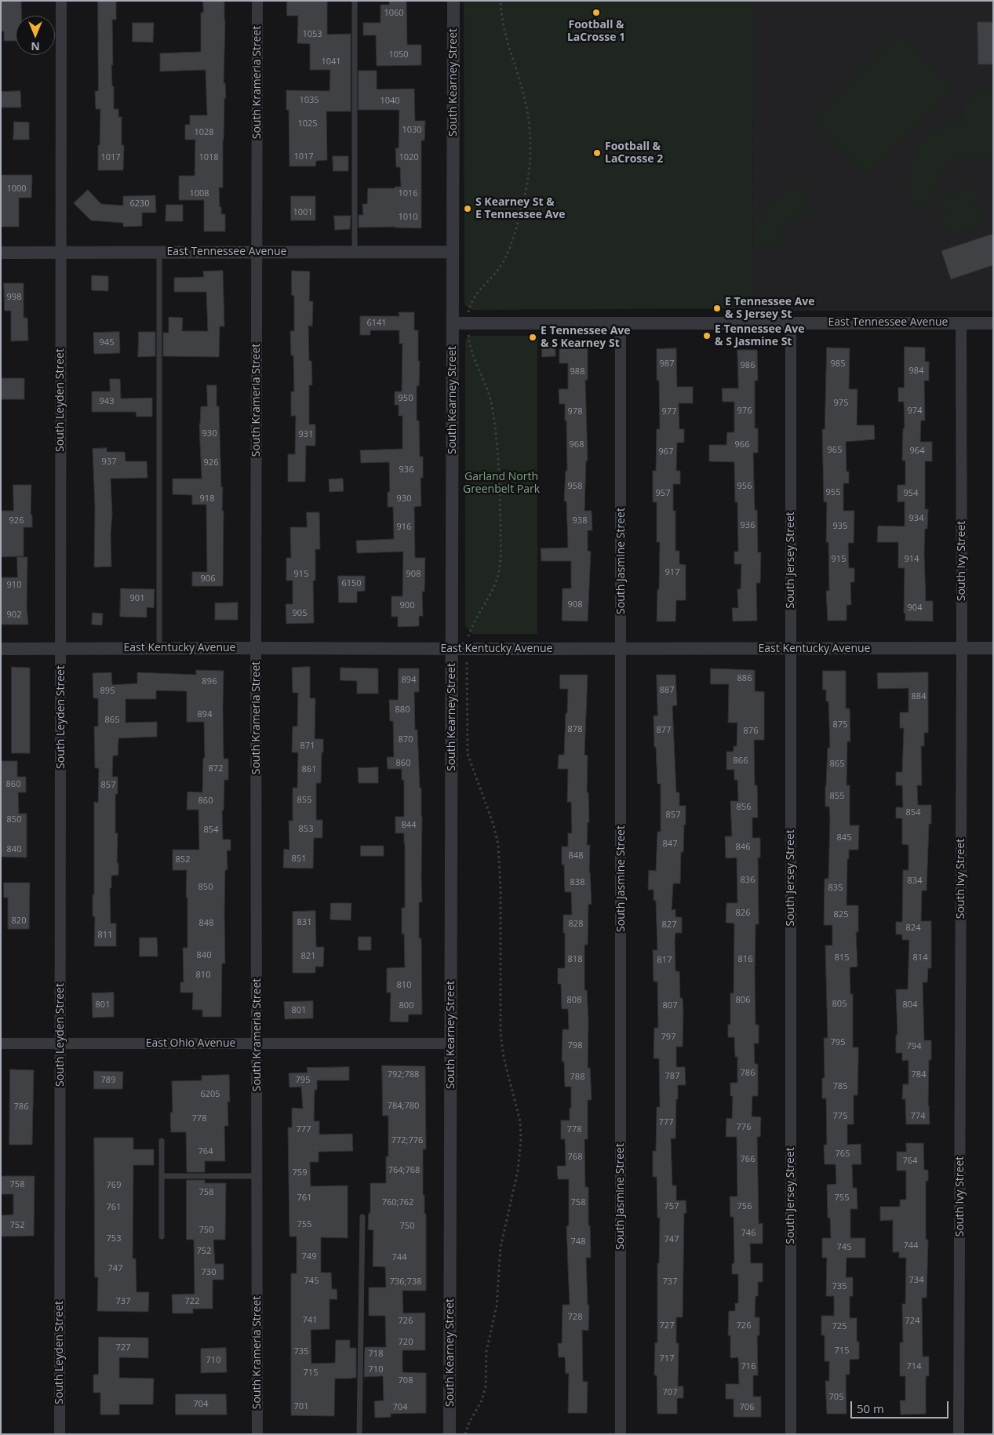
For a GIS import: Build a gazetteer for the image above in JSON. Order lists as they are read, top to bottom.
{
  "streets": {
    "street": [
      "South Krameria Street",
      "South Kearney Street",
      "East Tennessee Avenue",
      "South Leyden Street",
      "South Jersey Street",
      "South Jasmine Street",
      "South Ivy Street",
      "East Kentucky Avenue",
      "East Ohio Avenue"
    ]
  },
  "crossings": [
    ["South Krameria Street", "East Tennessee Avenue"],
    ["South Krameria Street", "East Kentucky Avenue"],
    ["South Krameria Street", "East Ohio Avenue"],
    ["South Kearney Street", "East Tennessee Avenue"],
    ["South Kearney Street", "East Kentucky Avenue"],
    ["South Kearney Street", "East Ohio Avenue"],
    ["East Tennessee Avenue", "South Leyden Street"],
    ["East Tennessee Avenue", "South Jersey Street"],
    ["East Tennessee Avenue", "South Jasmine Street"],
    ["East Tennessee Avenue", "South Ivy Street"],
    ["South Leyden Street", "East Kentucky Avenue"],
    ["South Leyden Street", "East Ohio Avenue"],
    ["South Jersey Street", "East Kentucky Avenue"],
    ["South Jasmine Street", "East Kentucky Avenue"],
    ["South Ivy Street", "East Kentucky Avenue"]
  ],
  "parks": ["Garland North Greenbelt Park"],
  "places": [
    "Football & LaCrosse 1",
    "Football & LaCrosse 2",
    "S Kearney St & E Tennessee Ave",
    "E Tennessee Ave & S Jersey St",
    "E Tennessee Ave & S Jasmine St",
    "E Tennessee Ave & S Kearney St"
  ],
  "house_numbers": [
    "1060",
    "1053",
    "1050",
    "1041",
    "1035",
    "1040",
    "1025",
    "1030",
    "1028",
    "1017",
    "1017",
    "1018",
    "1020",
    "1000",
    "1008",
    "1016",
    "6230",
    "1001",
    "1010",
    "998",
    "6141",
    "945",
    "987",
    "985",
    "986",
    "984",
    "988",
    "950",
    "943",
    "975",
    "976",
    "974",
    "978",
    "977",
    "930",
    "931",
    "968",
    "966",
    "965",
    "964",
    "967",
    "937",
    "926",
    "936",
    "958",
    "956",
    "955",
    "957",
    "954",
    "918",
    "930",
    "934",
    "926",
    "938",
    "936",
    "935",
    "916",
    "915",
    "914",
    "917",
    "915",
    "908",
    "906",
    "6150",
    "910",
    "901",
    "908",
    "900",
    "904",
    "905",
    "902",
    "886",
    "894",
    "896",
    "887",
    "895",
    "884",
    "880",
    "894",
    "865",
    "875",
    "878",
    "877",
    "876",
    "870",
    "871",
    "866",
    "860",
    "865",
    "872",
    "861",
    "860",
    "857",
    "855",
    "855",
    "860",
    "856",
    "854",
    "857",
    "850",
    "844",
    "853",
    "854",
    "845",
    "847",
    "846",
    "840",
    "848",
    "851",
    "852",
    "836",
    "834",
    "838",
    "850",
    "835",
    "826",
    "825",
    "820",
    "831",
    "848",
    "828",
    "827",
    "824",
    "811",
    "840",
    "821",
    "815",
    "814",
    "818",
    "816",
    "817",
    "810",
    "810",
    "808",
    "806",
    "805",
    "801",
    "804",
    "800",
    "807",
    "801",
    "797",
    "795",
    "798",
    "794",
    "786",
    "792;788",
    "784",
    "787",
    "788",
    "789",
    "795",
    "785",
    "6205",
    "784;780",
    "786",
    "775",
    "774",
    "778",
    "777",
    "776",
    "777",
    "778",
    "772;776",
    "764",
    "765",
    "768",
    "766",
    "764",
    "764;768",
    "759",
    "758",
    "769",
    "758",
    "761",
    "755",
    "760;762",
    "758",
    "757",
    "756",
    "761",
    "755",
    "752",
    "750",
    "750",
    "746",
    "753",
    "747",
    "748",
    "744",
    "745",
    "752",
    "749",
    "744",
    "747",
    "730",
    "734",
    "745",
    "736;738",
    "737",
    "735",
    "737",
    "722",
    "728",
    "741",
    "726",
    "724",
    "727",
    "726",
    "725",
    "720",
    "727",
    "715",
    "735",
    "718",
    "717",
    "710",
    "716",
    "714",
    "710",
    "715",
    "708",
    "707",
    "705",
    "704",
    "701",
    "704",
    "706"
  ],
  "scale_bar": "50 m",
  "north": "bottom"
}
